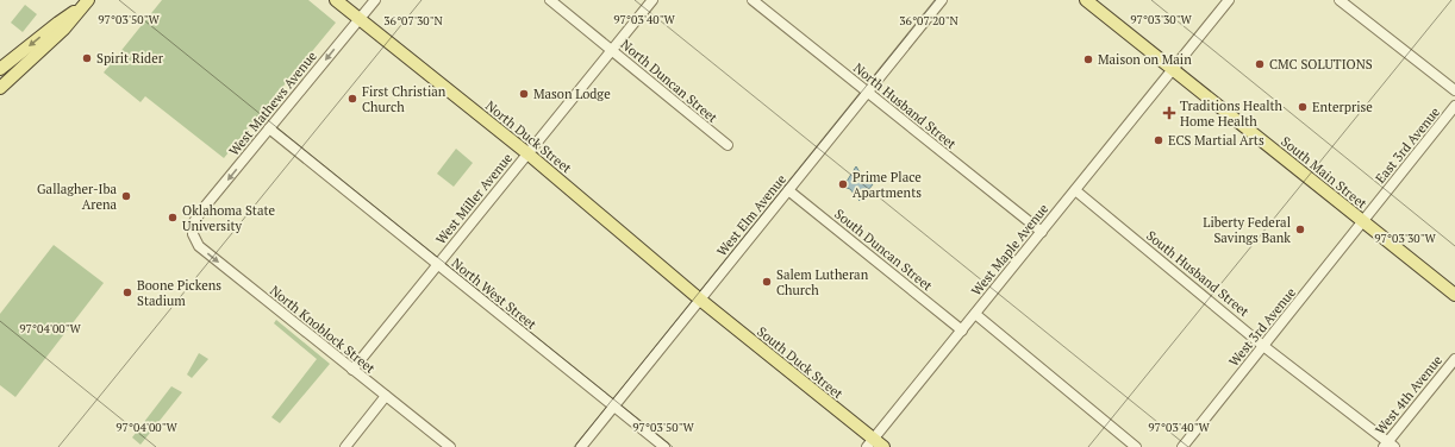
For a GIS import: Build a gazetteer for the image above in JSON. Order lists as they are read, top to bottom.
{
  "streets": {
    "main road": ["North Duck Street", "South Main Street", "South Duck Street"],
    "street": [
      "North Duncan Street",
      "West Mathews Avenue",
      "North Husband Street",
      "East 3rd Avenue",
      "West Miller Avenue",
      "West Elm Avenue",
      "South Duncan Street",
      "West Maple Avenue",
      "South Husband Street",
      "North West Street",
      "West 3rd Avenue",
      "North Knoblock Street",
      "West 4th Avenue"
    ]
  },
  "crossings": [
    ["North Duncan Street", "West Miller Avenue"],
    ["West Mathews Avenue", "North Duck Street"],
    ["West Mathews Avenue", "North West Street"],
    ["West Mathews Avenue", "North Knoblock Street"],
    ["North Husband Street", "West Elm Avenue"],
    ["North Husband Street", "West Maple Avenue"],
    ["North Duck Street", "West Miller Avenue"],
    ["North Duck Street", "West Elm Avenue"],
    ["North Duck Street", "South Duck Street"],
    ["East 3rd Avenue", "South Main Street"],
    ["East 3rd Avenue", "West 3rd Avenue"],
    ["South Main Street", "West Maple Avenue"],
    ["South Main Street", "West 3rd Avenue"],
    ["West Miller Avenue", "North West Street"],
    ["West Miller Avenue", "North Knoblock Street"],
    ["West Elm Avenue", "South Duncan Street"],
    ["West Elm Avenue", "North West Street"],
    ["West Elm Avenue", "South Duck Street"],
    ["South Duncan Street", "West Maple Avenue"],
    ["West Maple Avenue", "South Husband Street"],
    ["West Maple Avenue", "South Duck Street"],
    ["South Husband Street", "West 3rd Avenue"],
    ["South Husband Street", "West 4th Avenue"]
  ],
  "one_way": ["West Mathews Avenue", "North Knoblock Street"],
  "places": {
    "other": [
      "Spirit Rider",
      "Maison on Main",
      "CMC SOLUTIONS",
      "Mason Lodge",
      "First Christian Church",
      "Enterprise",
      "ECS Martial Arts",
      "Prime Place Apartments",
      "Gallagher-Iba Arena",
      "Oklahoma State University",
      "Liberty Federal Savings Bank",
      "Salem Lutheran Church",
      "Boone Pickens Stadium"
    ],
    "health": ["Traditions Health Home Health"]
  },
  "coordinates": [
    "97°03'50\"W",
    "97°03'40\"W",
    "97°03'30\"W",
    "36°07'30\"N",
    "36°07'20\"N",
    "97°04'00\"W"
  ]
}
